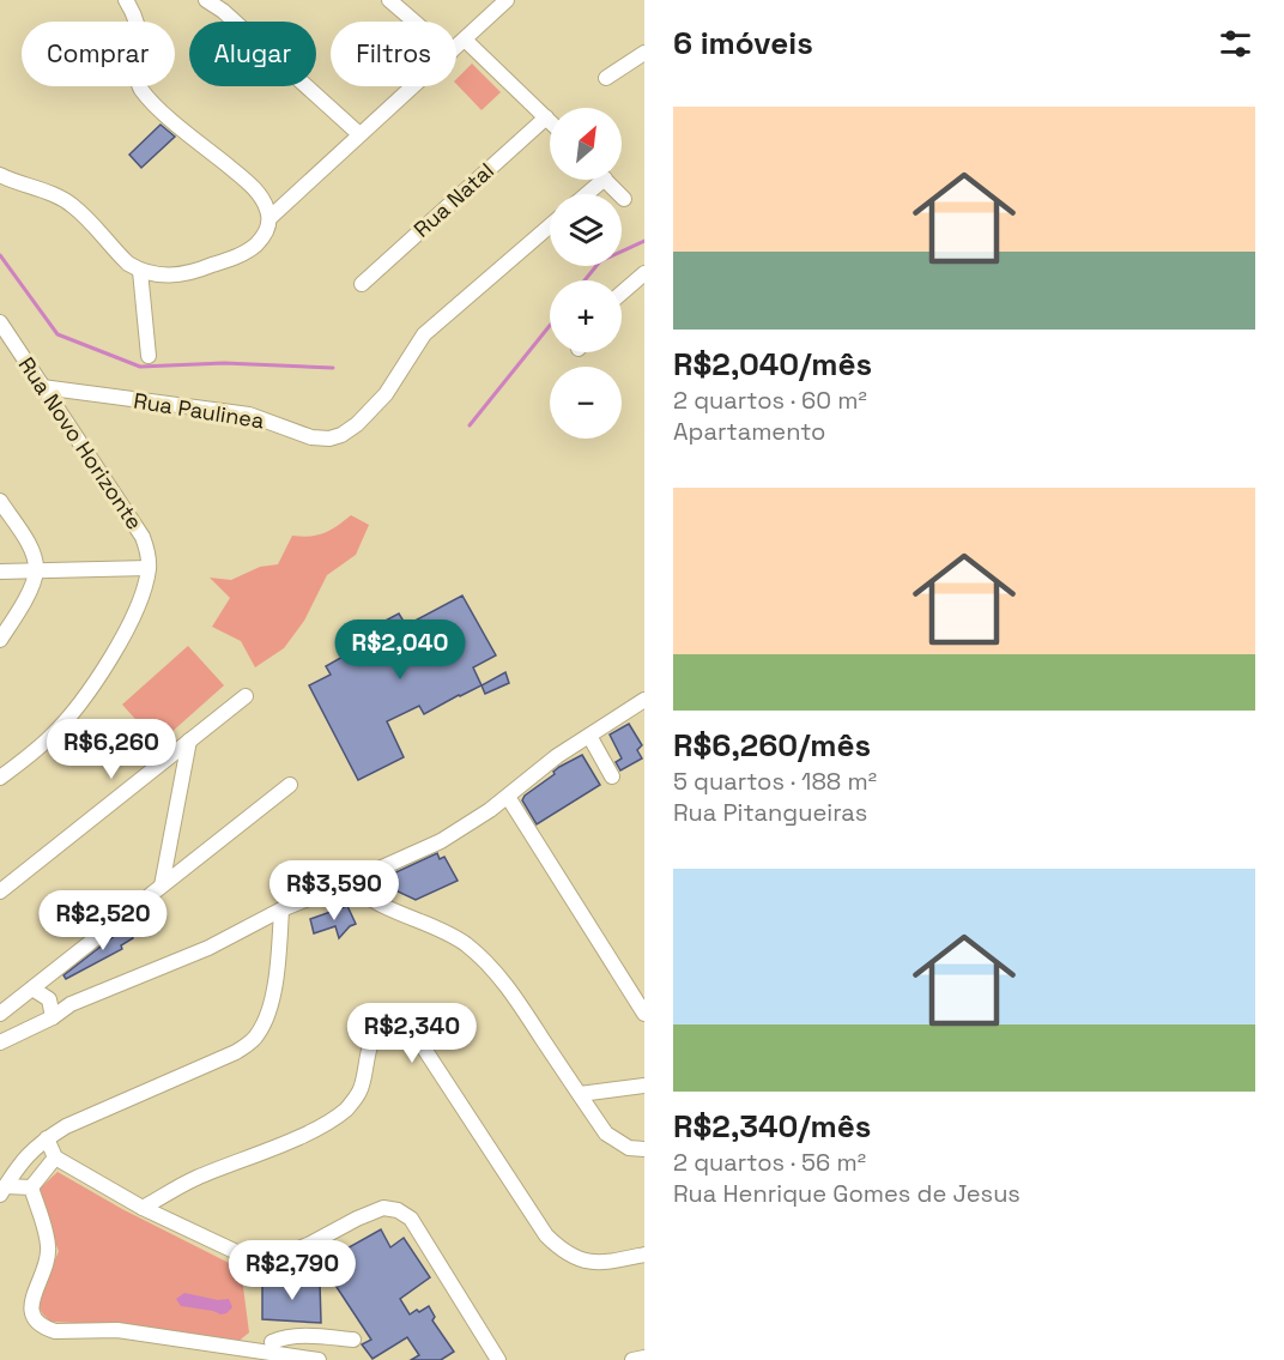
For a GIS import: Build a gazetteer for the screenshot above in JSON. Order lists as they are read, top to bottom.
{
  "streets": {
    "street": ["Rua Natal", "Rua Paulinea", "Rua Novo Horizonte"]
  },
  "crossings": [
    ["Rua Paulinea", "Rua Novo Horizonte"]
  ],
  "north": "top right",
  "page": {
    "heading": "6 imóveis",
    "chip": ["Comprar", "Alugar", "Filtros"],
    "list": [
      {
        "name": "R$2,040/mês",
        "note": "2 quartos · 60 m² · Apartamento"
      },
      {
        "name": "R$6,260/mês",
        "note": "5 quartos · 188 m² · Rua Pitangueiras"
      },
      {
        "name": "R$2,340/mês",
        "note": "2 quartos · 56 m² · Rua Henrique Gomes de Jesus"
      }
    ],
    "map_buttons": ["+", "−"],
    "price": [
      "R$2,040",
      "R$6,260",
      "R$3,590",
      "R$2,520",
      "R$2,340",
      "R$2,790"
    ]
  }
}
